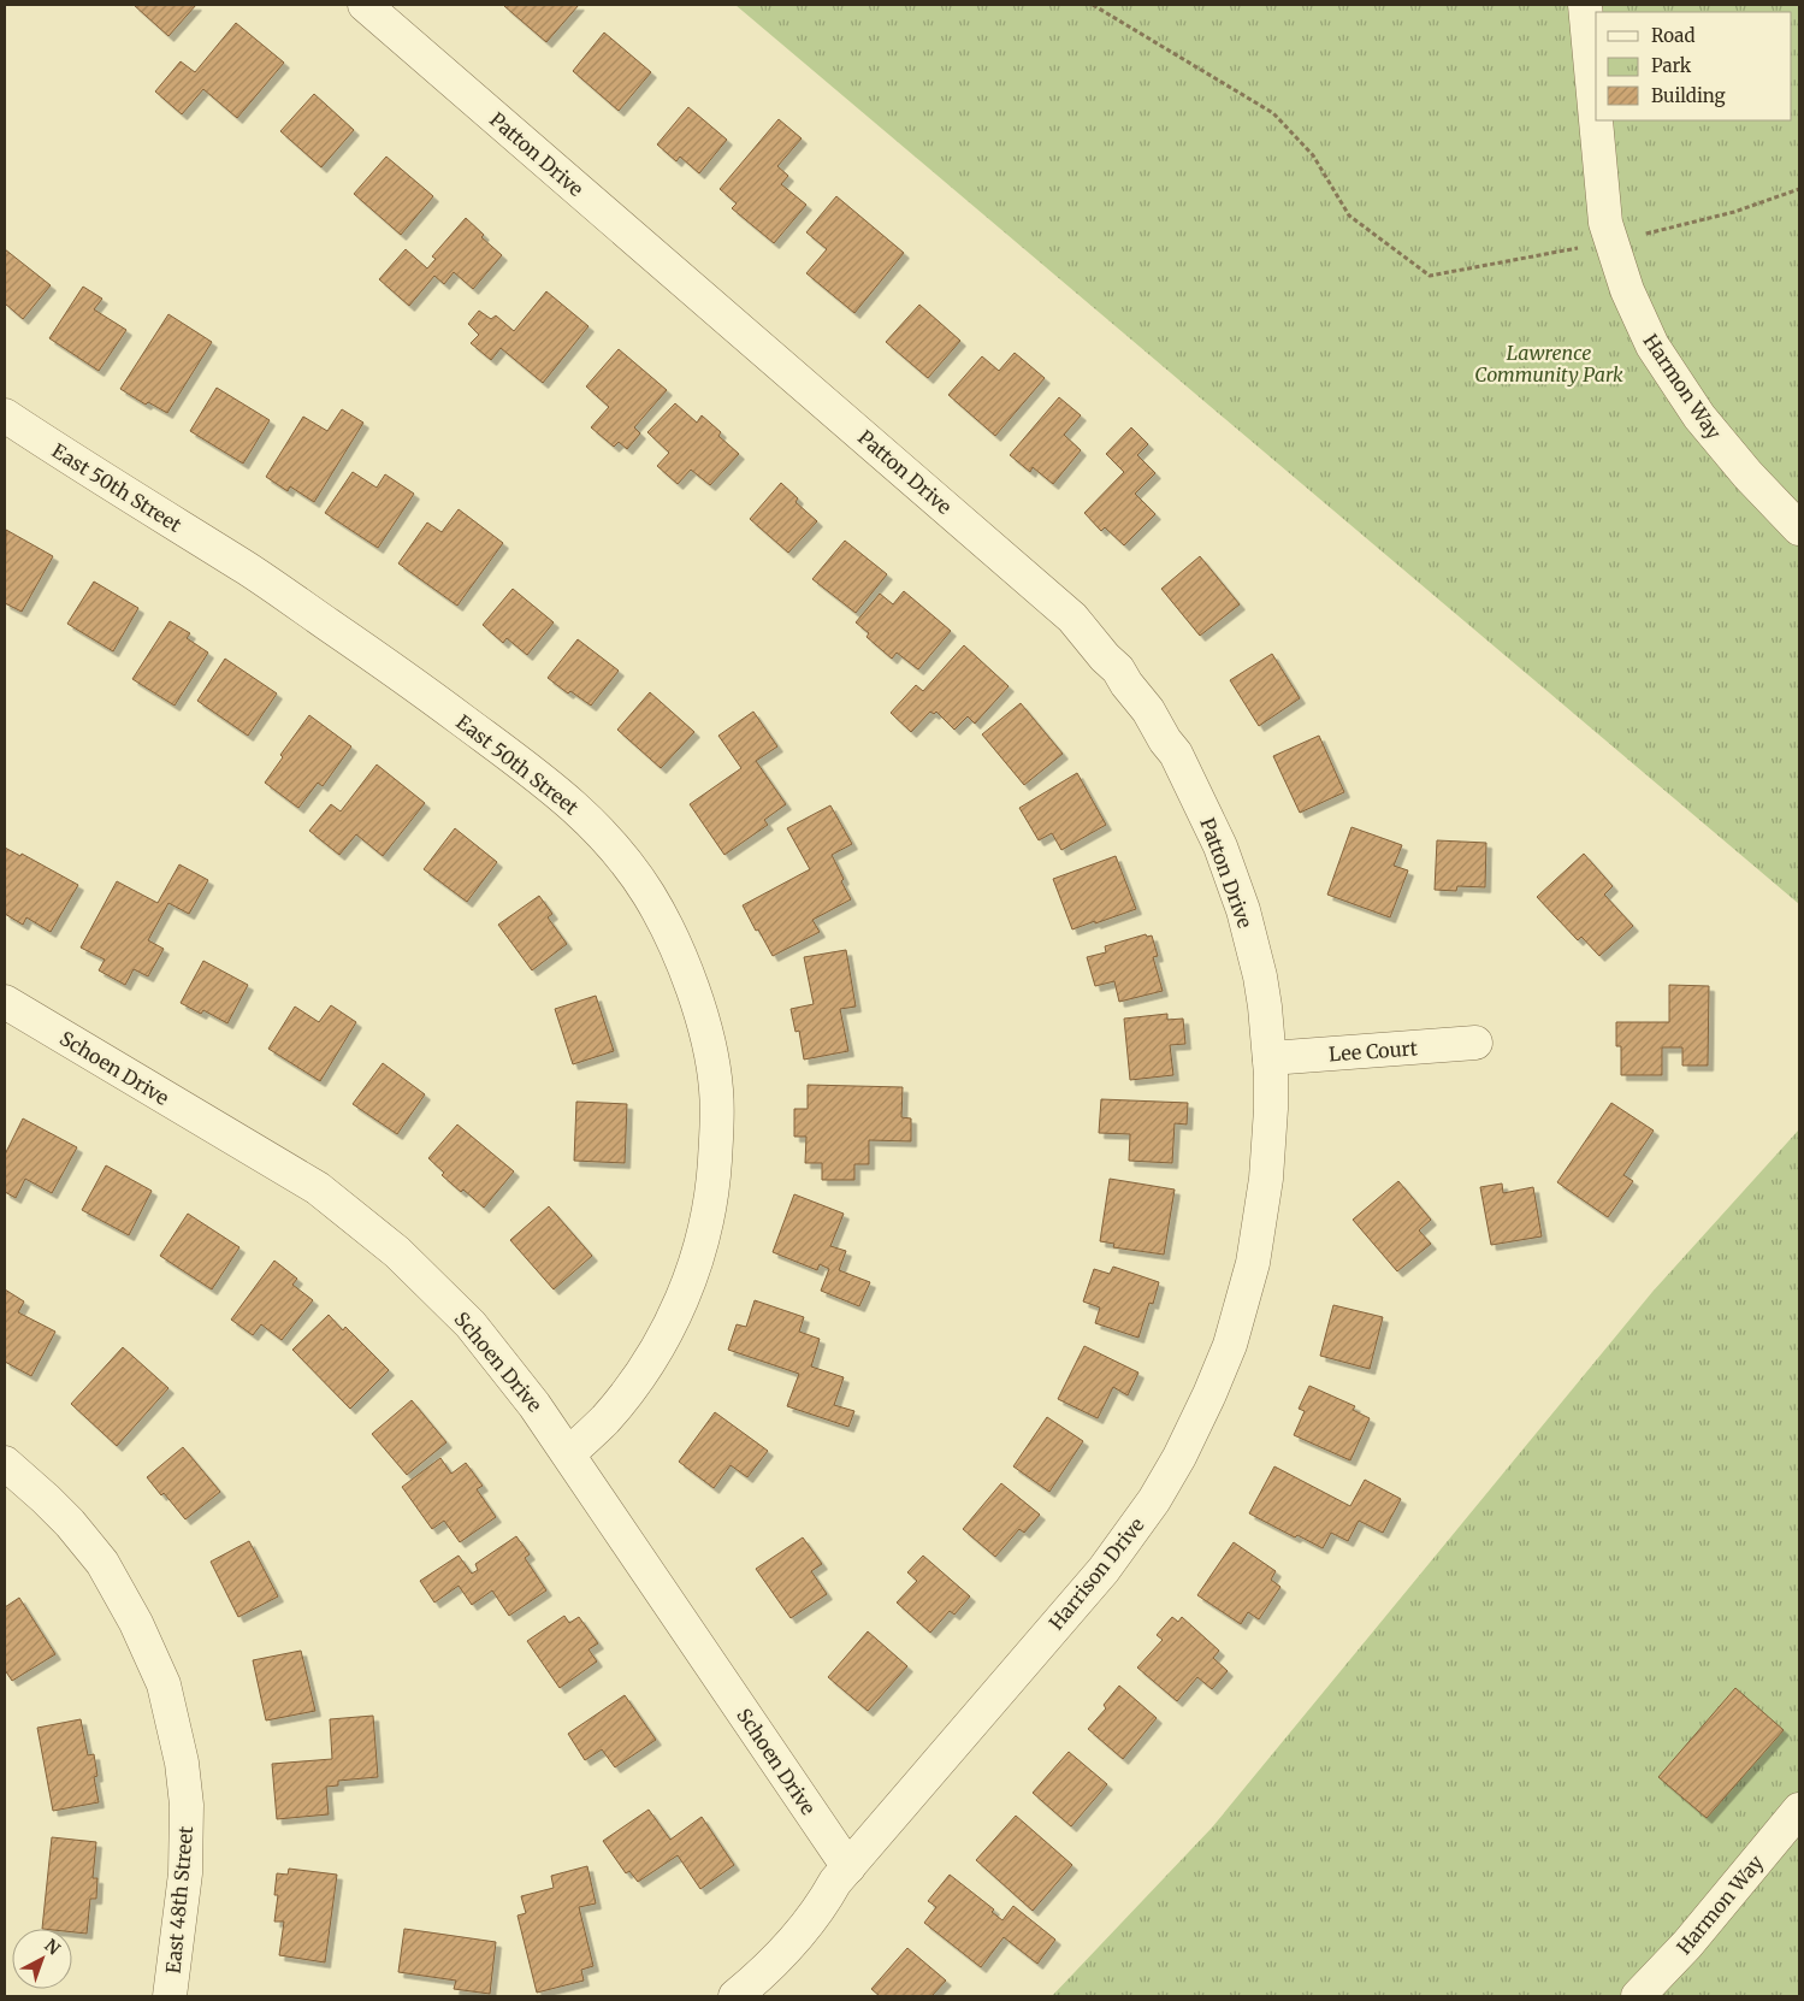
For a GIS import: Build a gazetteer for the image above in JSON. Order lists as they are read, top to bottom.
{
  "streets": {
    "street": [
      "Patton Drive",
      "Harmon Way",
      "East 50th Street",
      "Lee Court",
      "Schoen Drive",
      "Harrison Drive",
      "East 48th Street"
    ]
  },
  "crossings": [
    ["Patton Drive", "Lee Court"],
    ["Patton Drive", "Harrison Drive"],
    ["East 50th Street", "Schoen Drive"],
    ["Lee Court", "Harrison Drive"],
    ["Schoen Drive", "Harrison Drive"]
  ],
  "parks": ["Lawrence Community Park"],
  "legend": ["Road", "Park", "Building"],
  "north": "top right"
}
